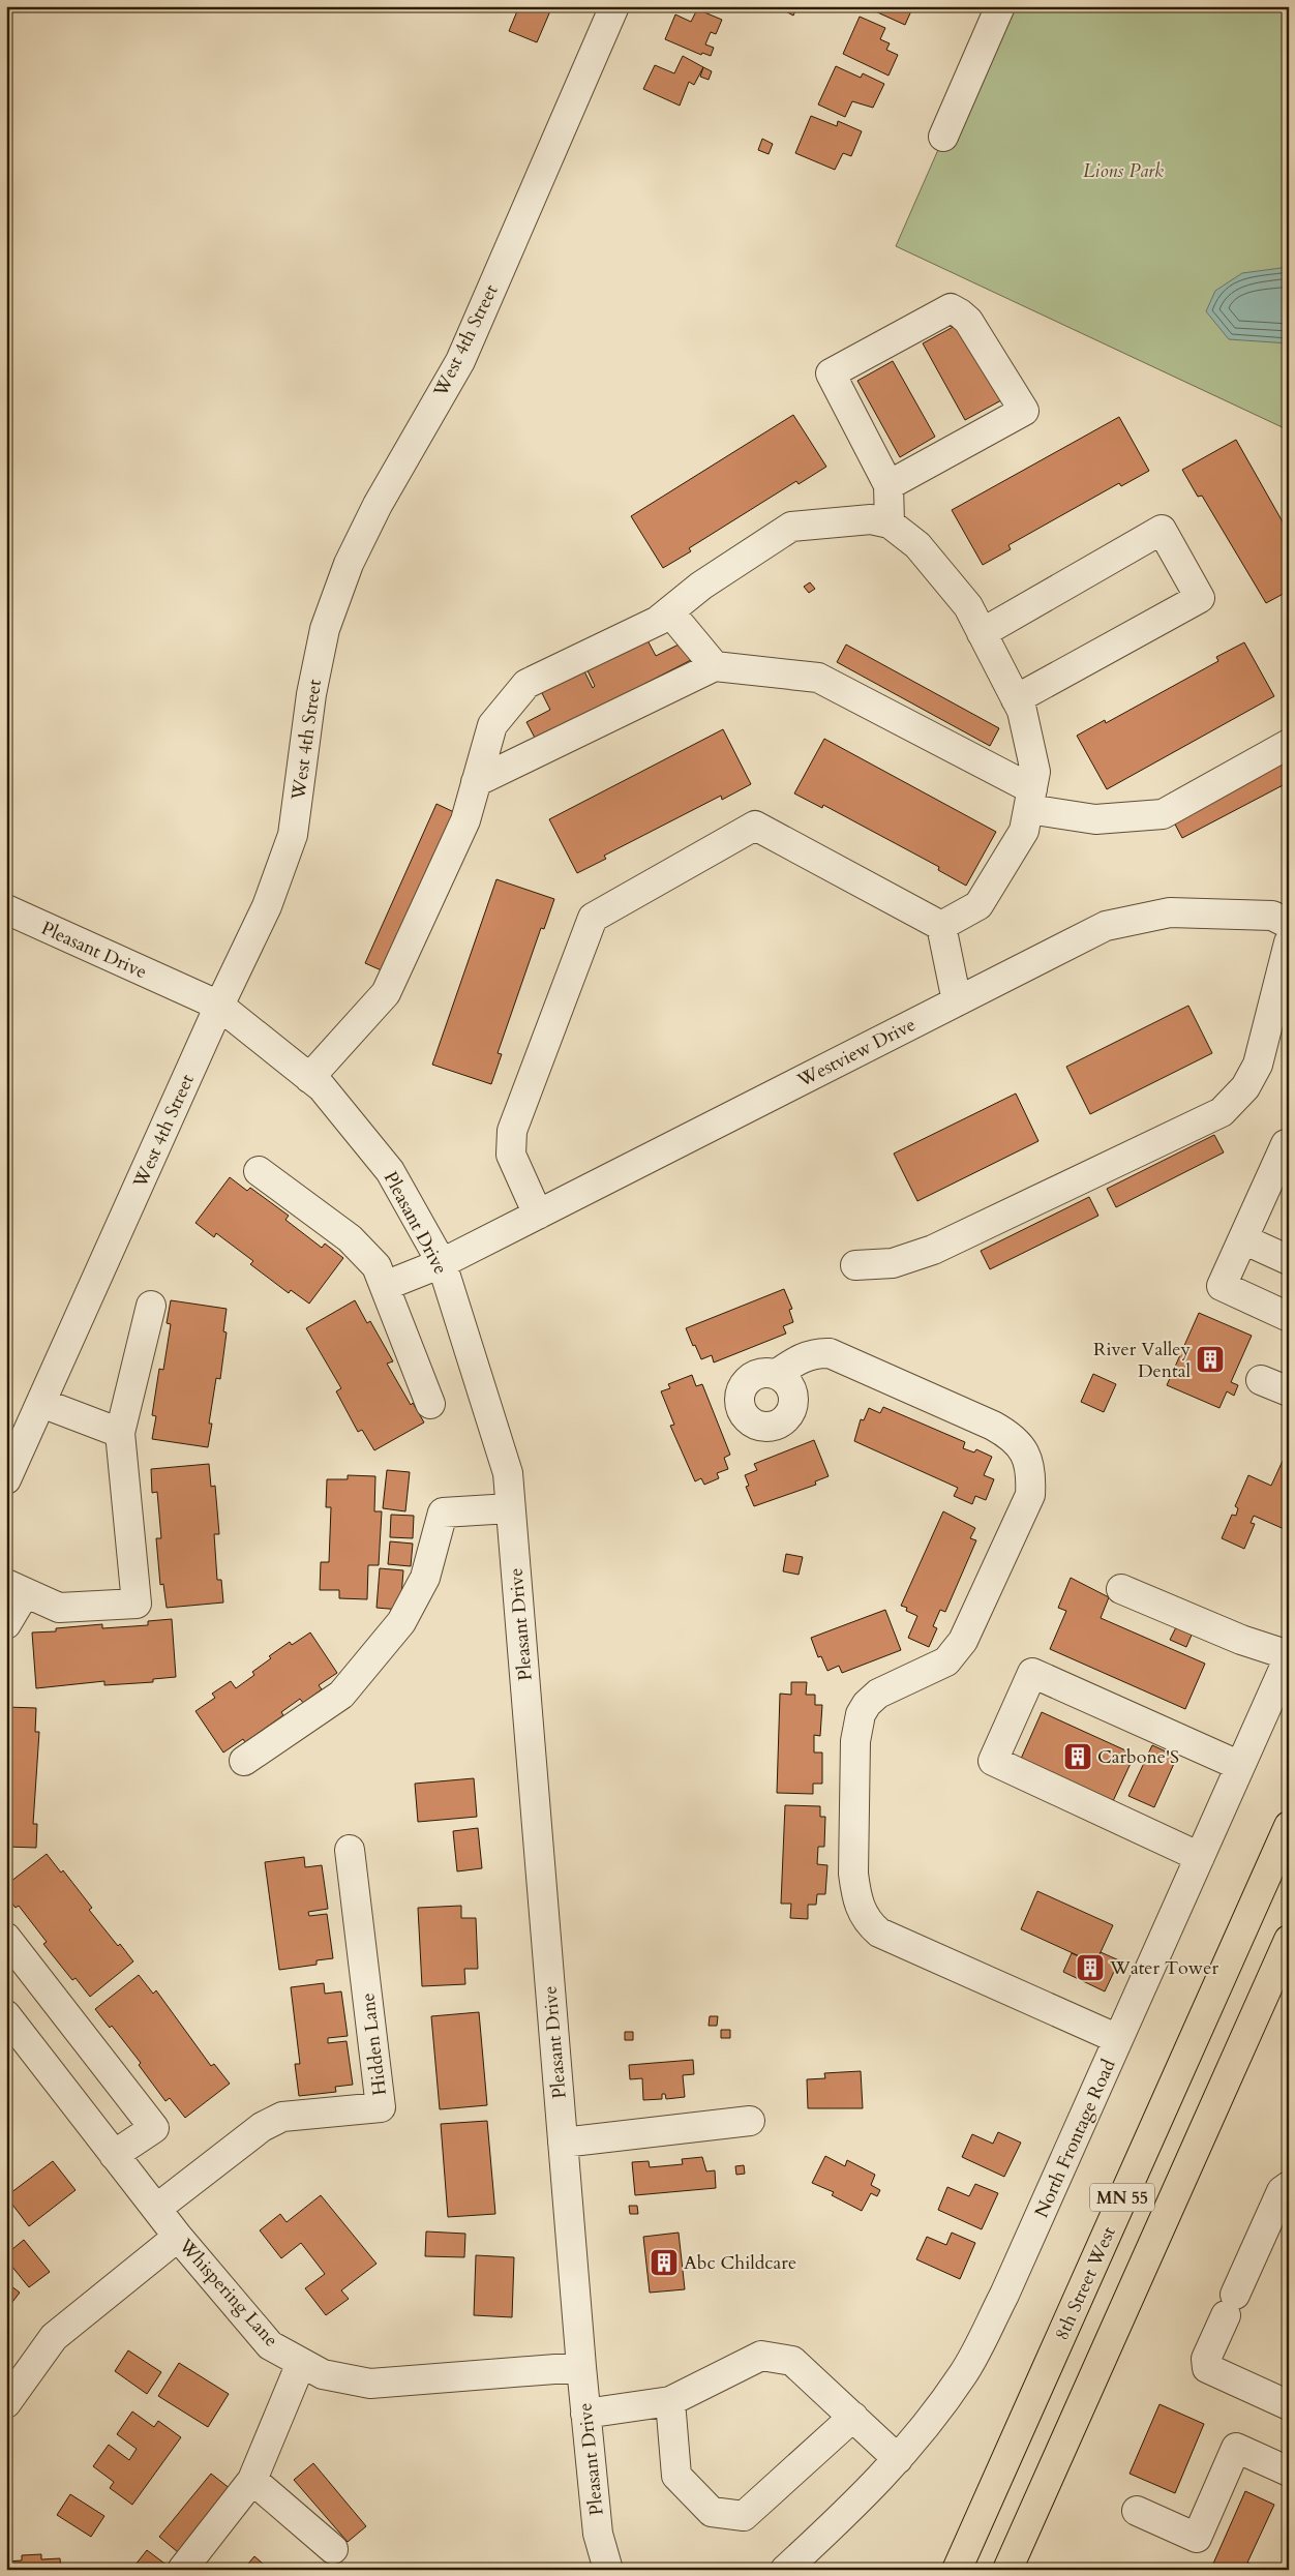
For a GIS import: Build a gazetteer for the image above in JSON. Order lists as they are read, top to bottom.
{
  "streets": {
    "highway": ["MN 55", "8th Street West"],
    "street": [
      "West 4th Street",
      "Pleasant Drive",
      "Westview Drive",
      "Hidden Lane",
      "North Frontage Road",
      "Whispering Lane"
    ]
  },
  "crossings": [
    ["West 4th Street", "Pleasant Drive"],
    ["Pleasant Drive", "Westview Drive"],
    ["Pleasant Drive", "Whispering Lane"],
    ["Hidden Lane", "Whispering Lane"]
  ],
  "parks": ["Lions Park"],
  "places": {
    "building": [
      "River Valley Dental",
      "Carbone'S",
      "Water Tower",
      "Abc Childcare"
    ]
  }
}
